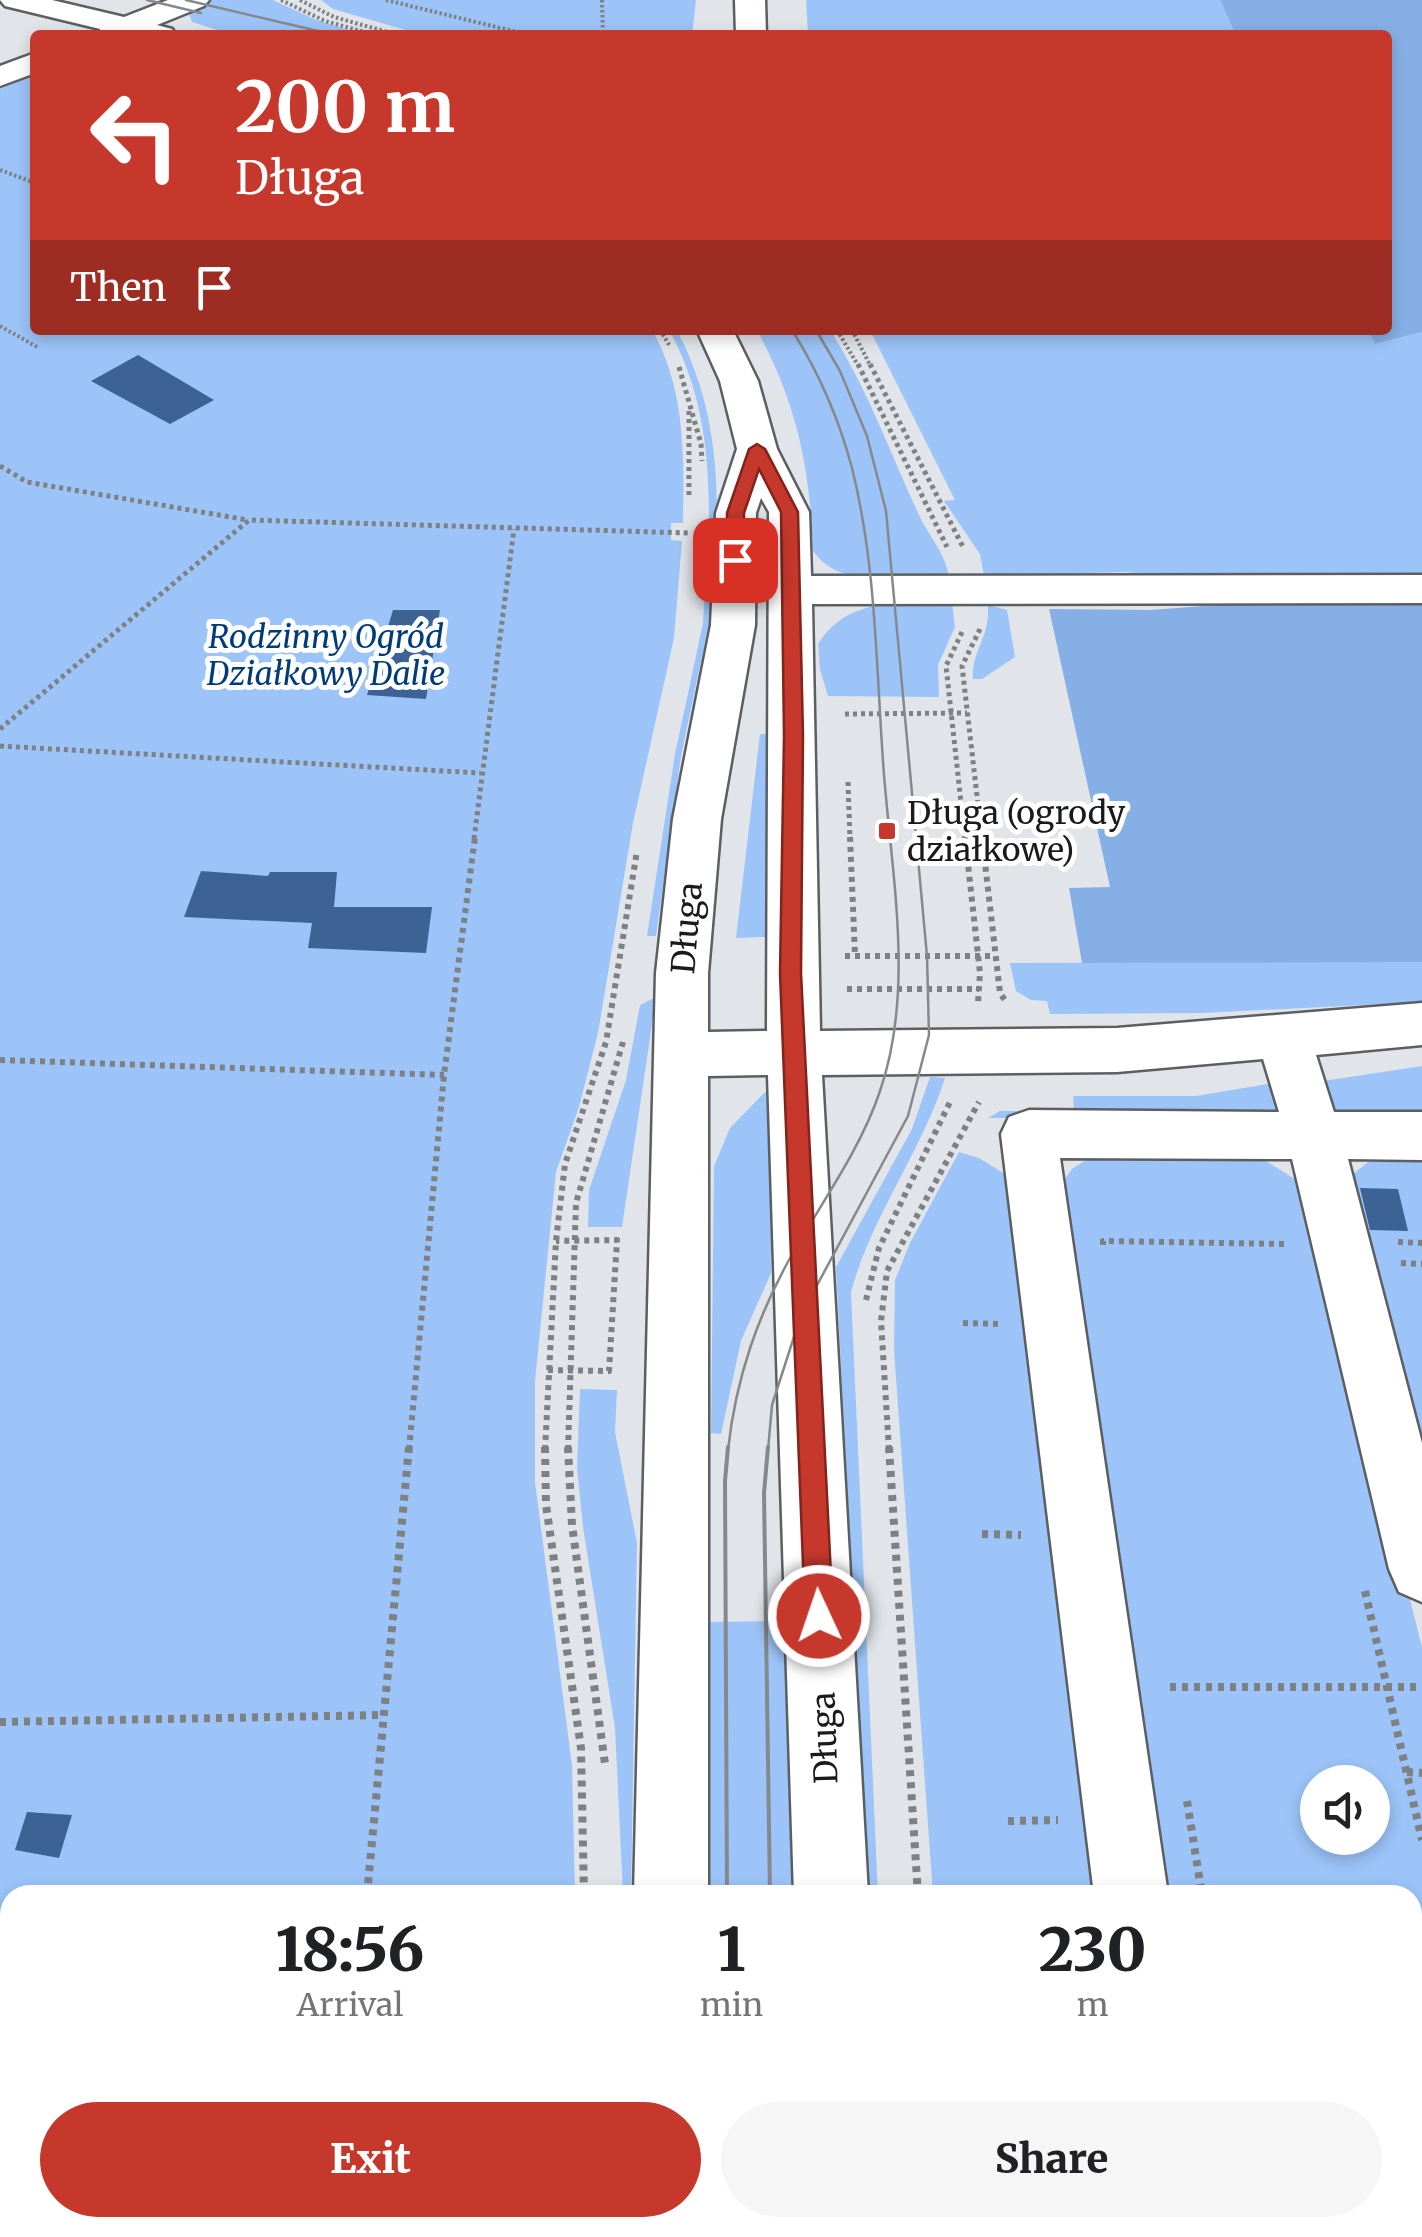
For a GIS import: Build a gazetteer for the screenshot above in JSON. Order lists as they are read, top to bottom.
{
  "streets": {
    "street": ["Długa"]
  },
  "parks": ["Rodzinny Ogród Działkowy Dalie"],
  "places": {
    "transit": ["Długa (ogrody działkowe)"]
  },
  "page": {
    "turn": ["200 m", "Długa"],
    "then": "Then",
    "eta": [
      "18:56",
      "Arrival",
      "1",
      "min",
      "230",
      "m"
    ],
    "buttons": ["Exit", "Share"]
  }
}
